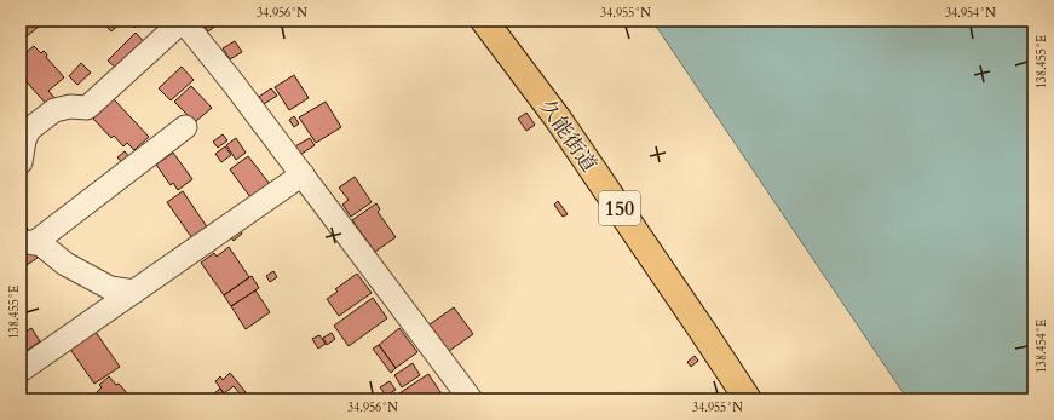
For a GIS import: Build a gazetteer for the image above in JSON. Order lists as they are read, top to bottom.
{
  "streets": {
    "highway": ["久能街道", "150"]
  },
  "coordinates": [
    "34.956°N",
    "34.955°N",
    "34.954°N",
    "138.455°E",
    "138.454°E"
  ]
}
